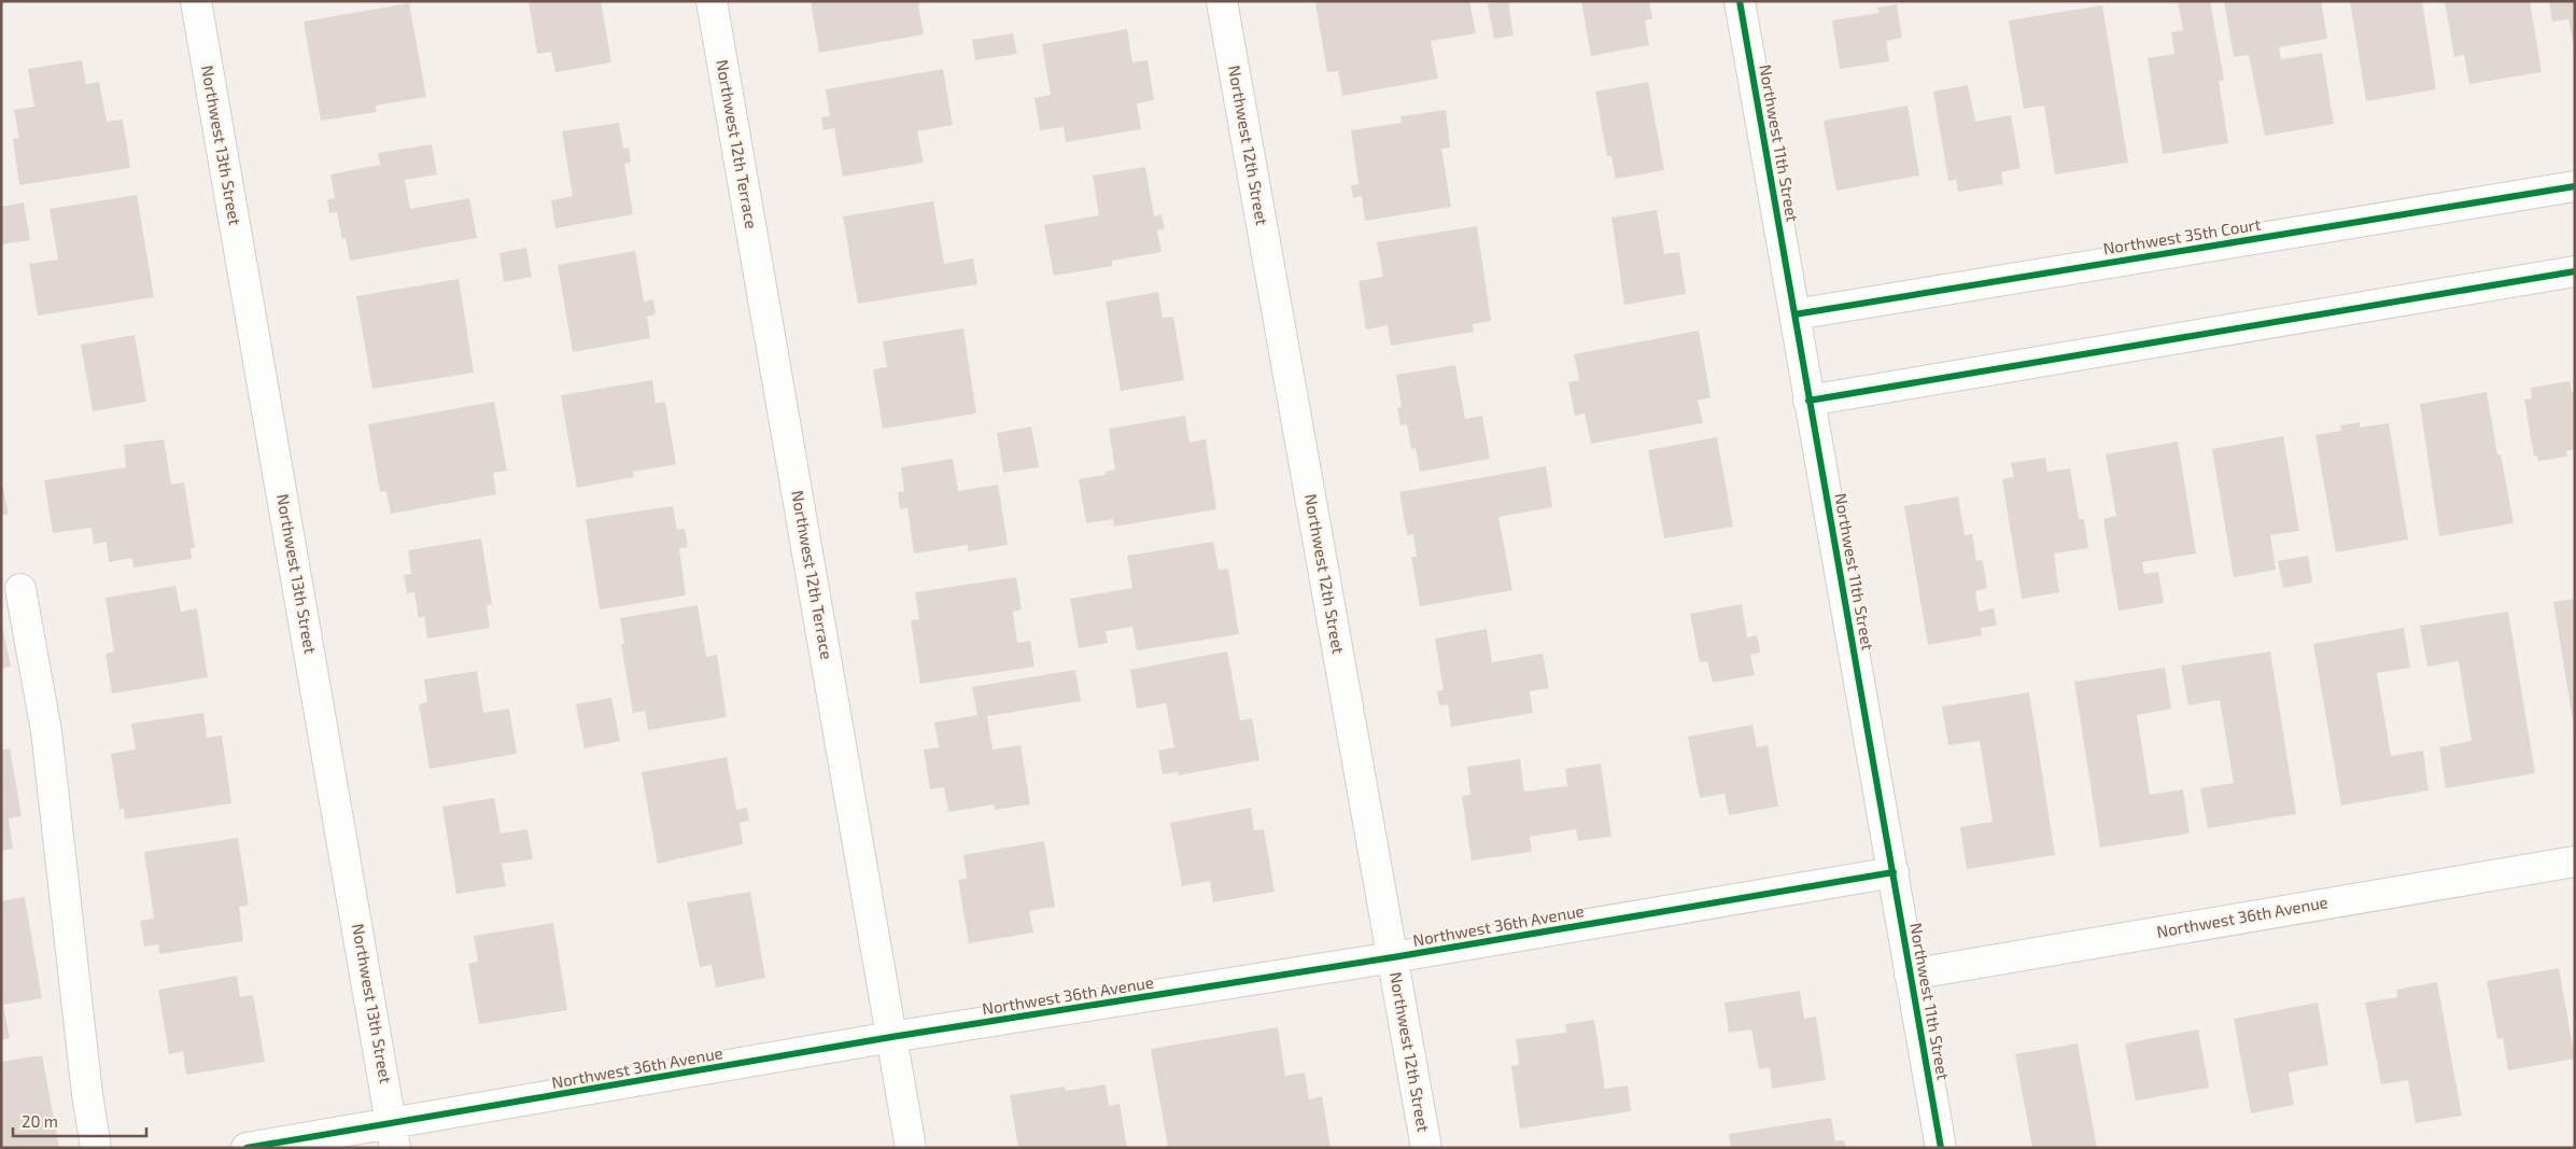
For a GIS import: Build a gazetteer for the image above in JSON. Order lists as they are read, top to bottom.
{
  "streets": {
    "street": [
      "Northwest 11th Street",
      "Northwest 12th Terrace",
      "Northwest 13th Street",
      "Northwest 12th Street",
      "Northwest 35th Court",
      "Northwest 36th Avenue"
    ]
  },
  "crossings": [
    ["Northwest 11th Street", "Northwest 35th Court"],
    ["Northwest 11th Street", "Northwest 36th Avenue"],
    ["Northwest 12th Terrace", "Northwest 36th Avenue"],
    ["Northwest 13th Street", "Northwest 36th Avenue"],
    ["Northwest 12th Street", "Northwest 36th Avenue"]
  ],
  "scale_bar": "20 m"
}
